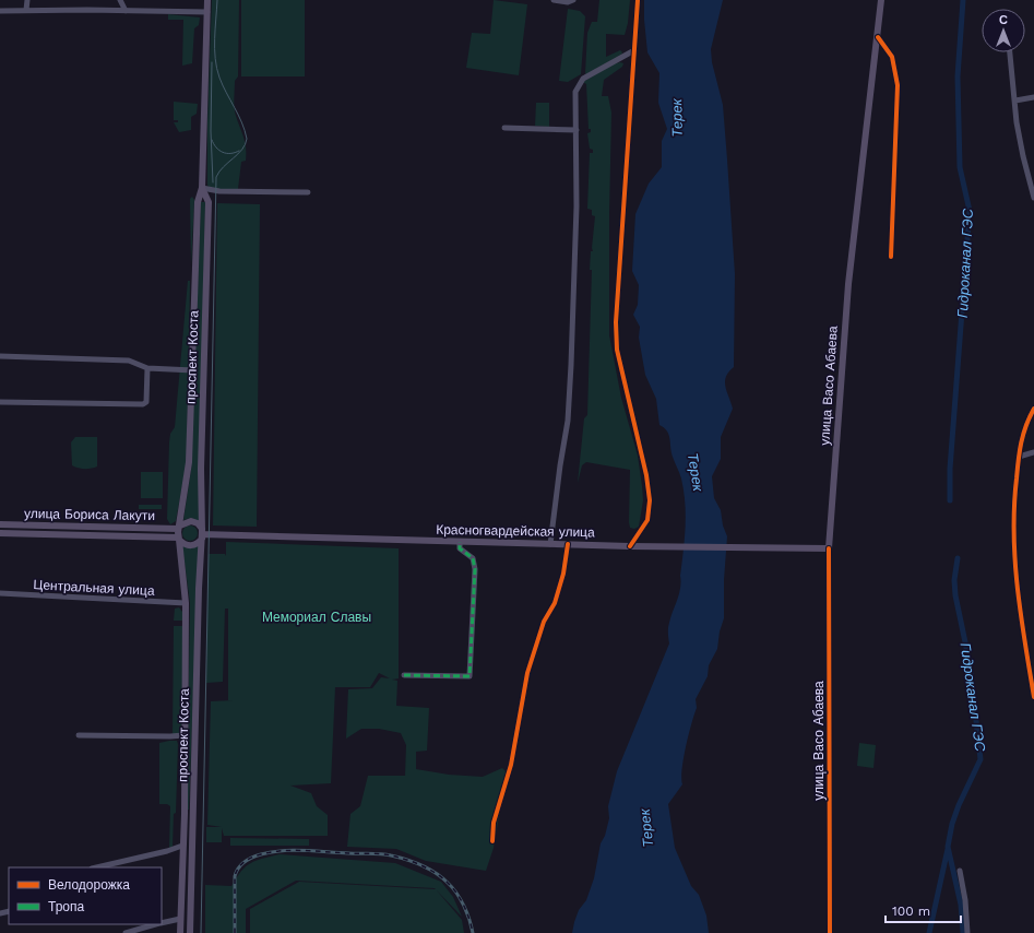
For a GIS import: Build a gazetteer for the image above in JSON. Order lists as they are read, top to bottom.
{
  "streets": {
    "main road": [
      "проспект Коста",
      "улица Васо Абаева",
      "улица Бориса Лакути",
      "Красногвардейская улица"
    ],
    "street": ["Центральная улица"]
  },
  "crossings": [
    ["проспект Коста", "улица Бориса Лакути"],
    ["проспект Коста", "Красногвардейская улица"],
    ["проспект Коста", "Центральная улица"],
    ["улица Васо Абаева", "Красногвардейская улица"],
    ["улица Бориса Лакути", "Красногвардейская улица"]
  ],
  "water": ["Терек", "Гидроканал ГЭС"],
  "parks": ["Мемориал Славы"],
  "legend": ["Велодорожка", "Тропа"],
  "scale_bar": "100 m",
  "north": "top"
}
